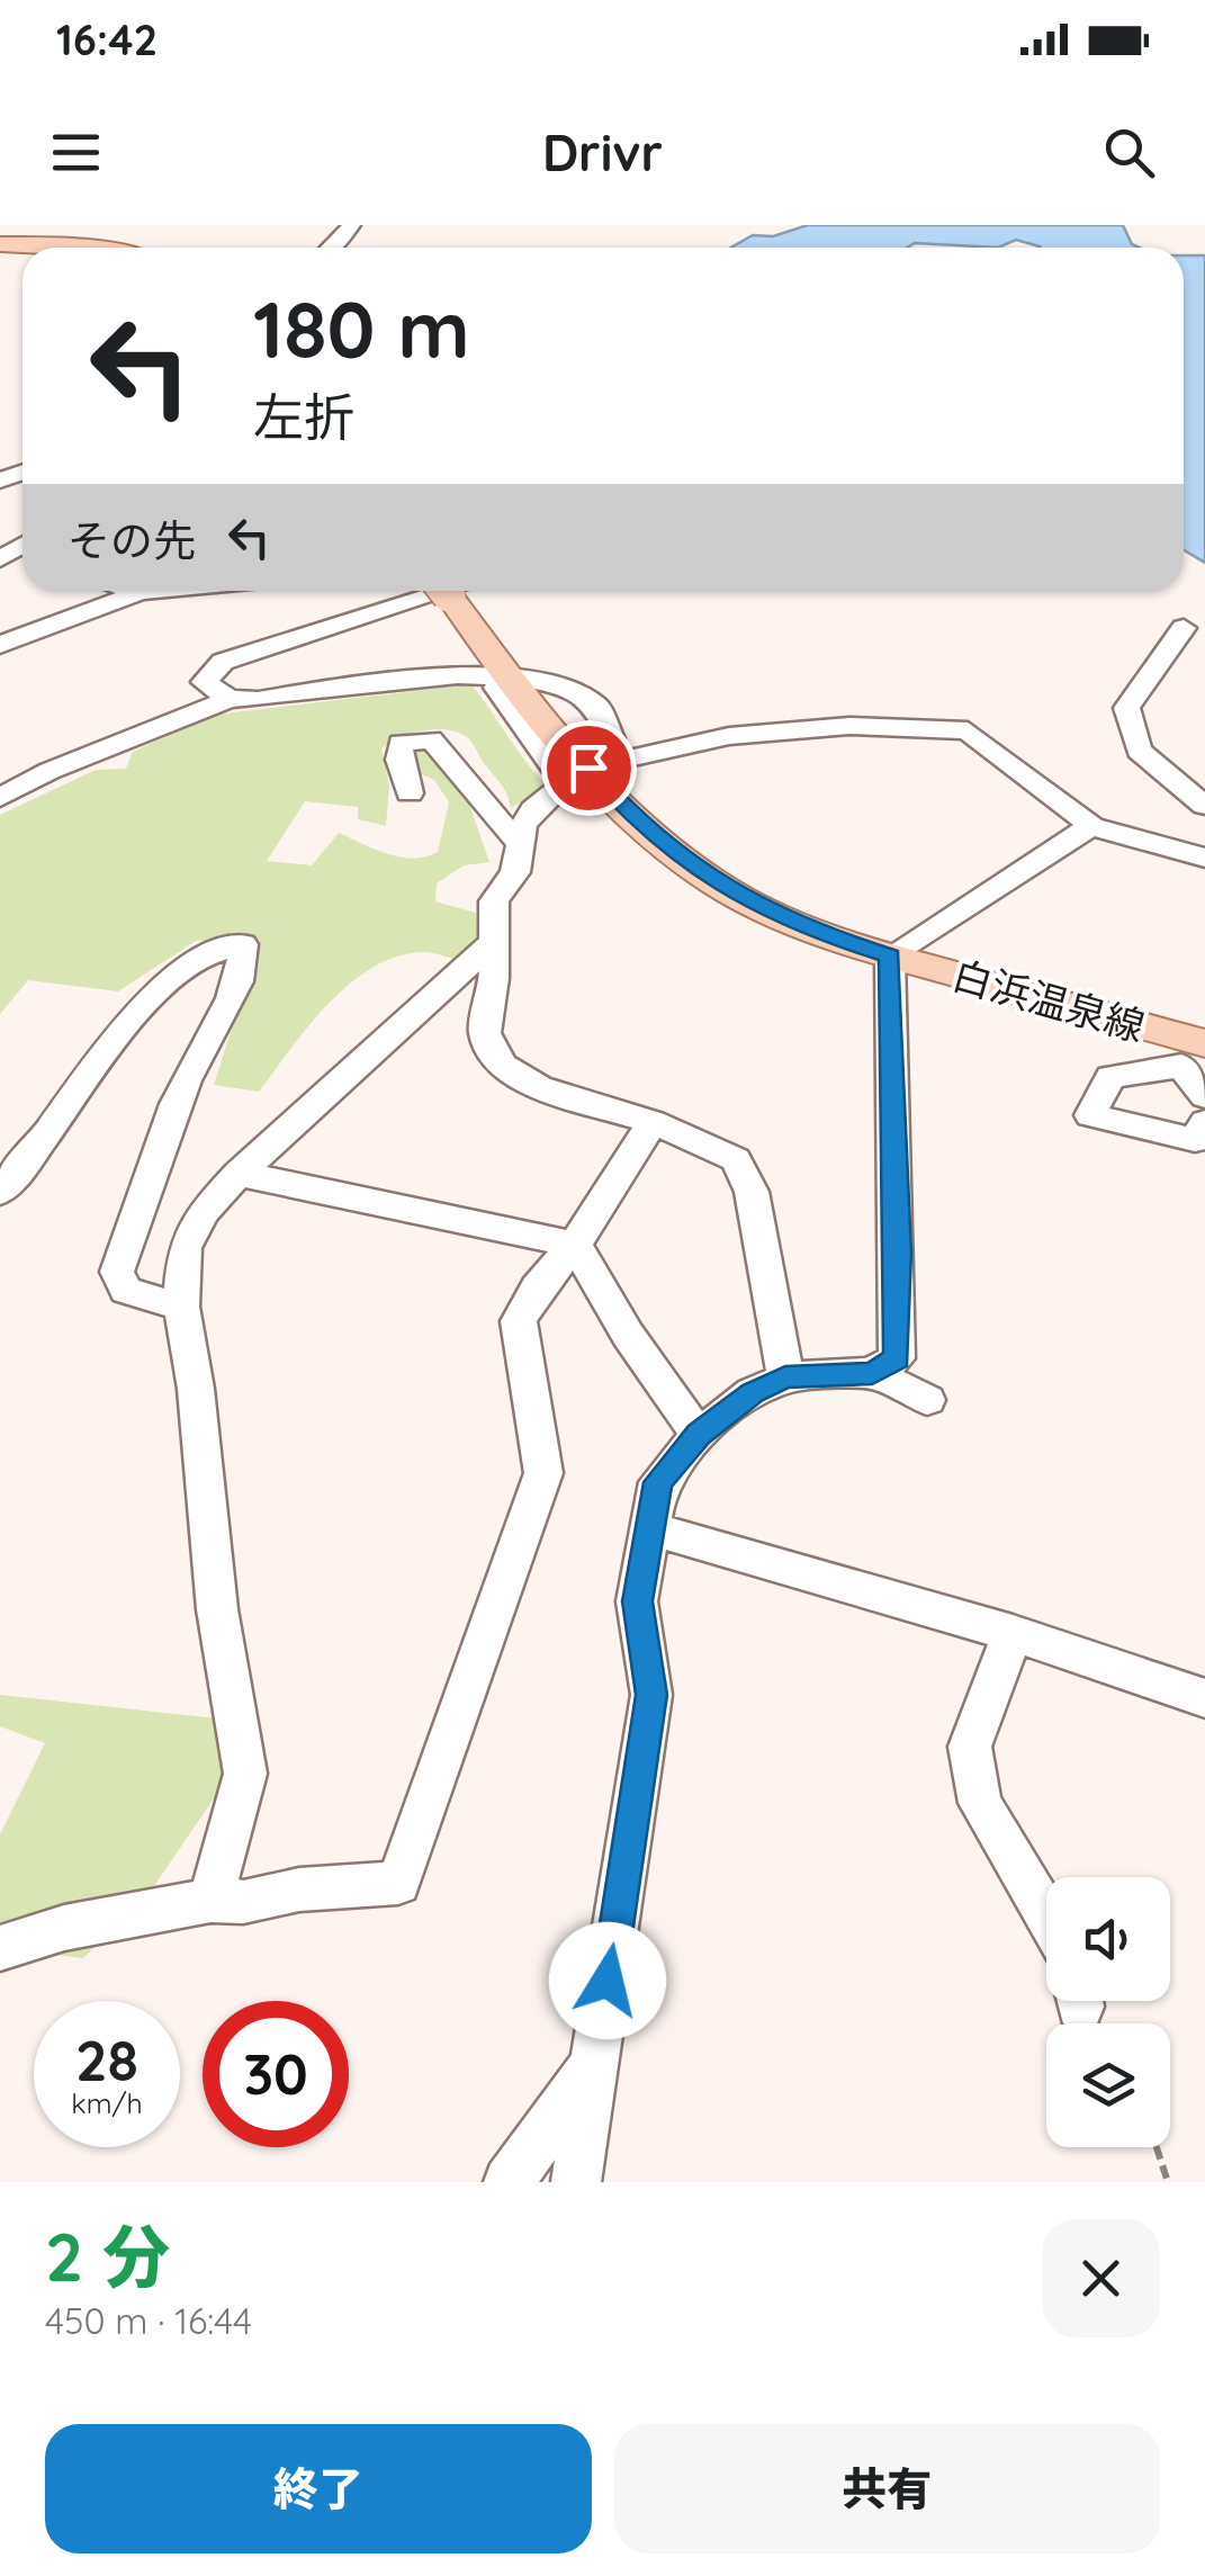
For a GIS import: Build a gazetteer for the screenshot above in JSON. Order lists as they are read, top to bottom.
{
  "streets": {
    "main road": ["白浜温泉線"]
  },
  "page": {
    "status": "16:42",
    "header": "Drivr",
    "turn": ["180 m", "左折"],
    "then": "その先",
    "speed": "28 km/h",
    "limit": "30",
    "heading": ["2 分", "450 m · 16:44"],
    "buttons": ["終了", "共有"]
  }
}
